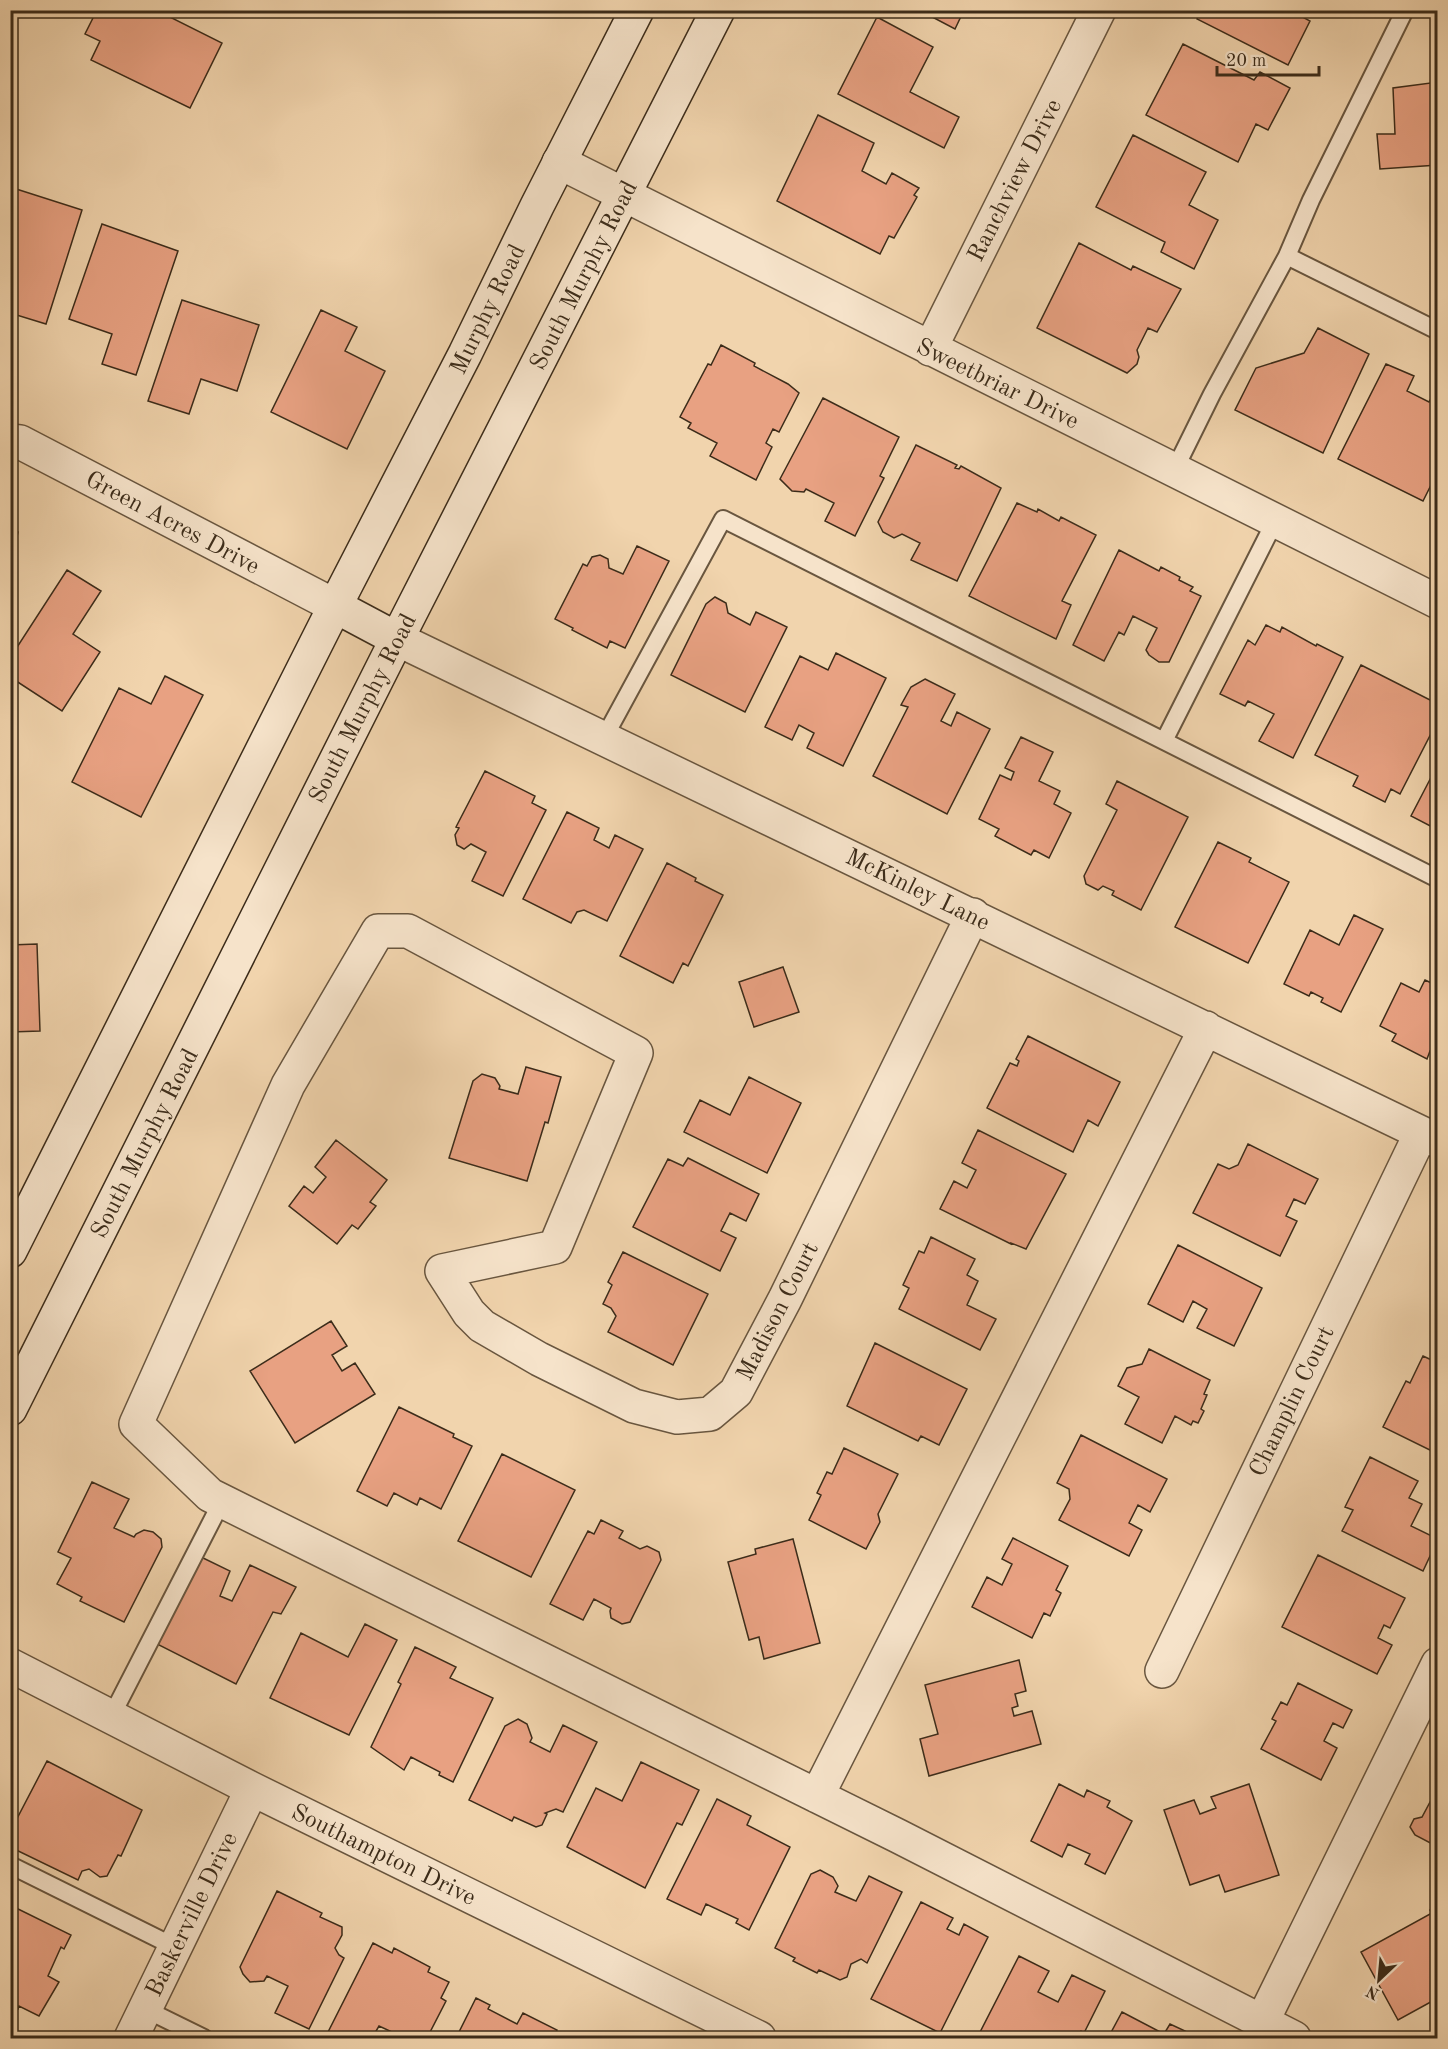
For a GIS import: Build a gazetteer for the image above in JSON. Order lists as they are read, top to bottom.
{
  "streets": {
    "street": [
      "Ranchview Drive",
      "South Murphy Road",
      "Murphy Road",
      "Sweetbriar Drive",
      "Green Acres Drive",
      "McKinley Lane",
      "Madison Court",
      "Champlin Court",
      "Southampton Drive",
      "Baskerville Drive"
    ]
  },
  "crossings": [
    ["Ranchview Drive", "Sweetbriar Drive"],
    ["South Murphy Road", "Sweetbriar Drive"],
    ["South Murphy Road", "Green Acres Drive"],
    ["South Murphy Road", "McKinley Lane"],
    ["Murphy Road", "Sweetbriar Drive"],
    ["Murphy Road", "Green Acres Drive"],
    ["Green Acres Drive", "McKinley Lane"],
    ["McKinley Lane", "Madison Court"],
    ["McKinley Lane", "Champlin Court"],
    ["Southampton Drive", "Baskerville Drive"]
  ],
  "scale_bar": "20 m",
  "north": "bottom left"
}
